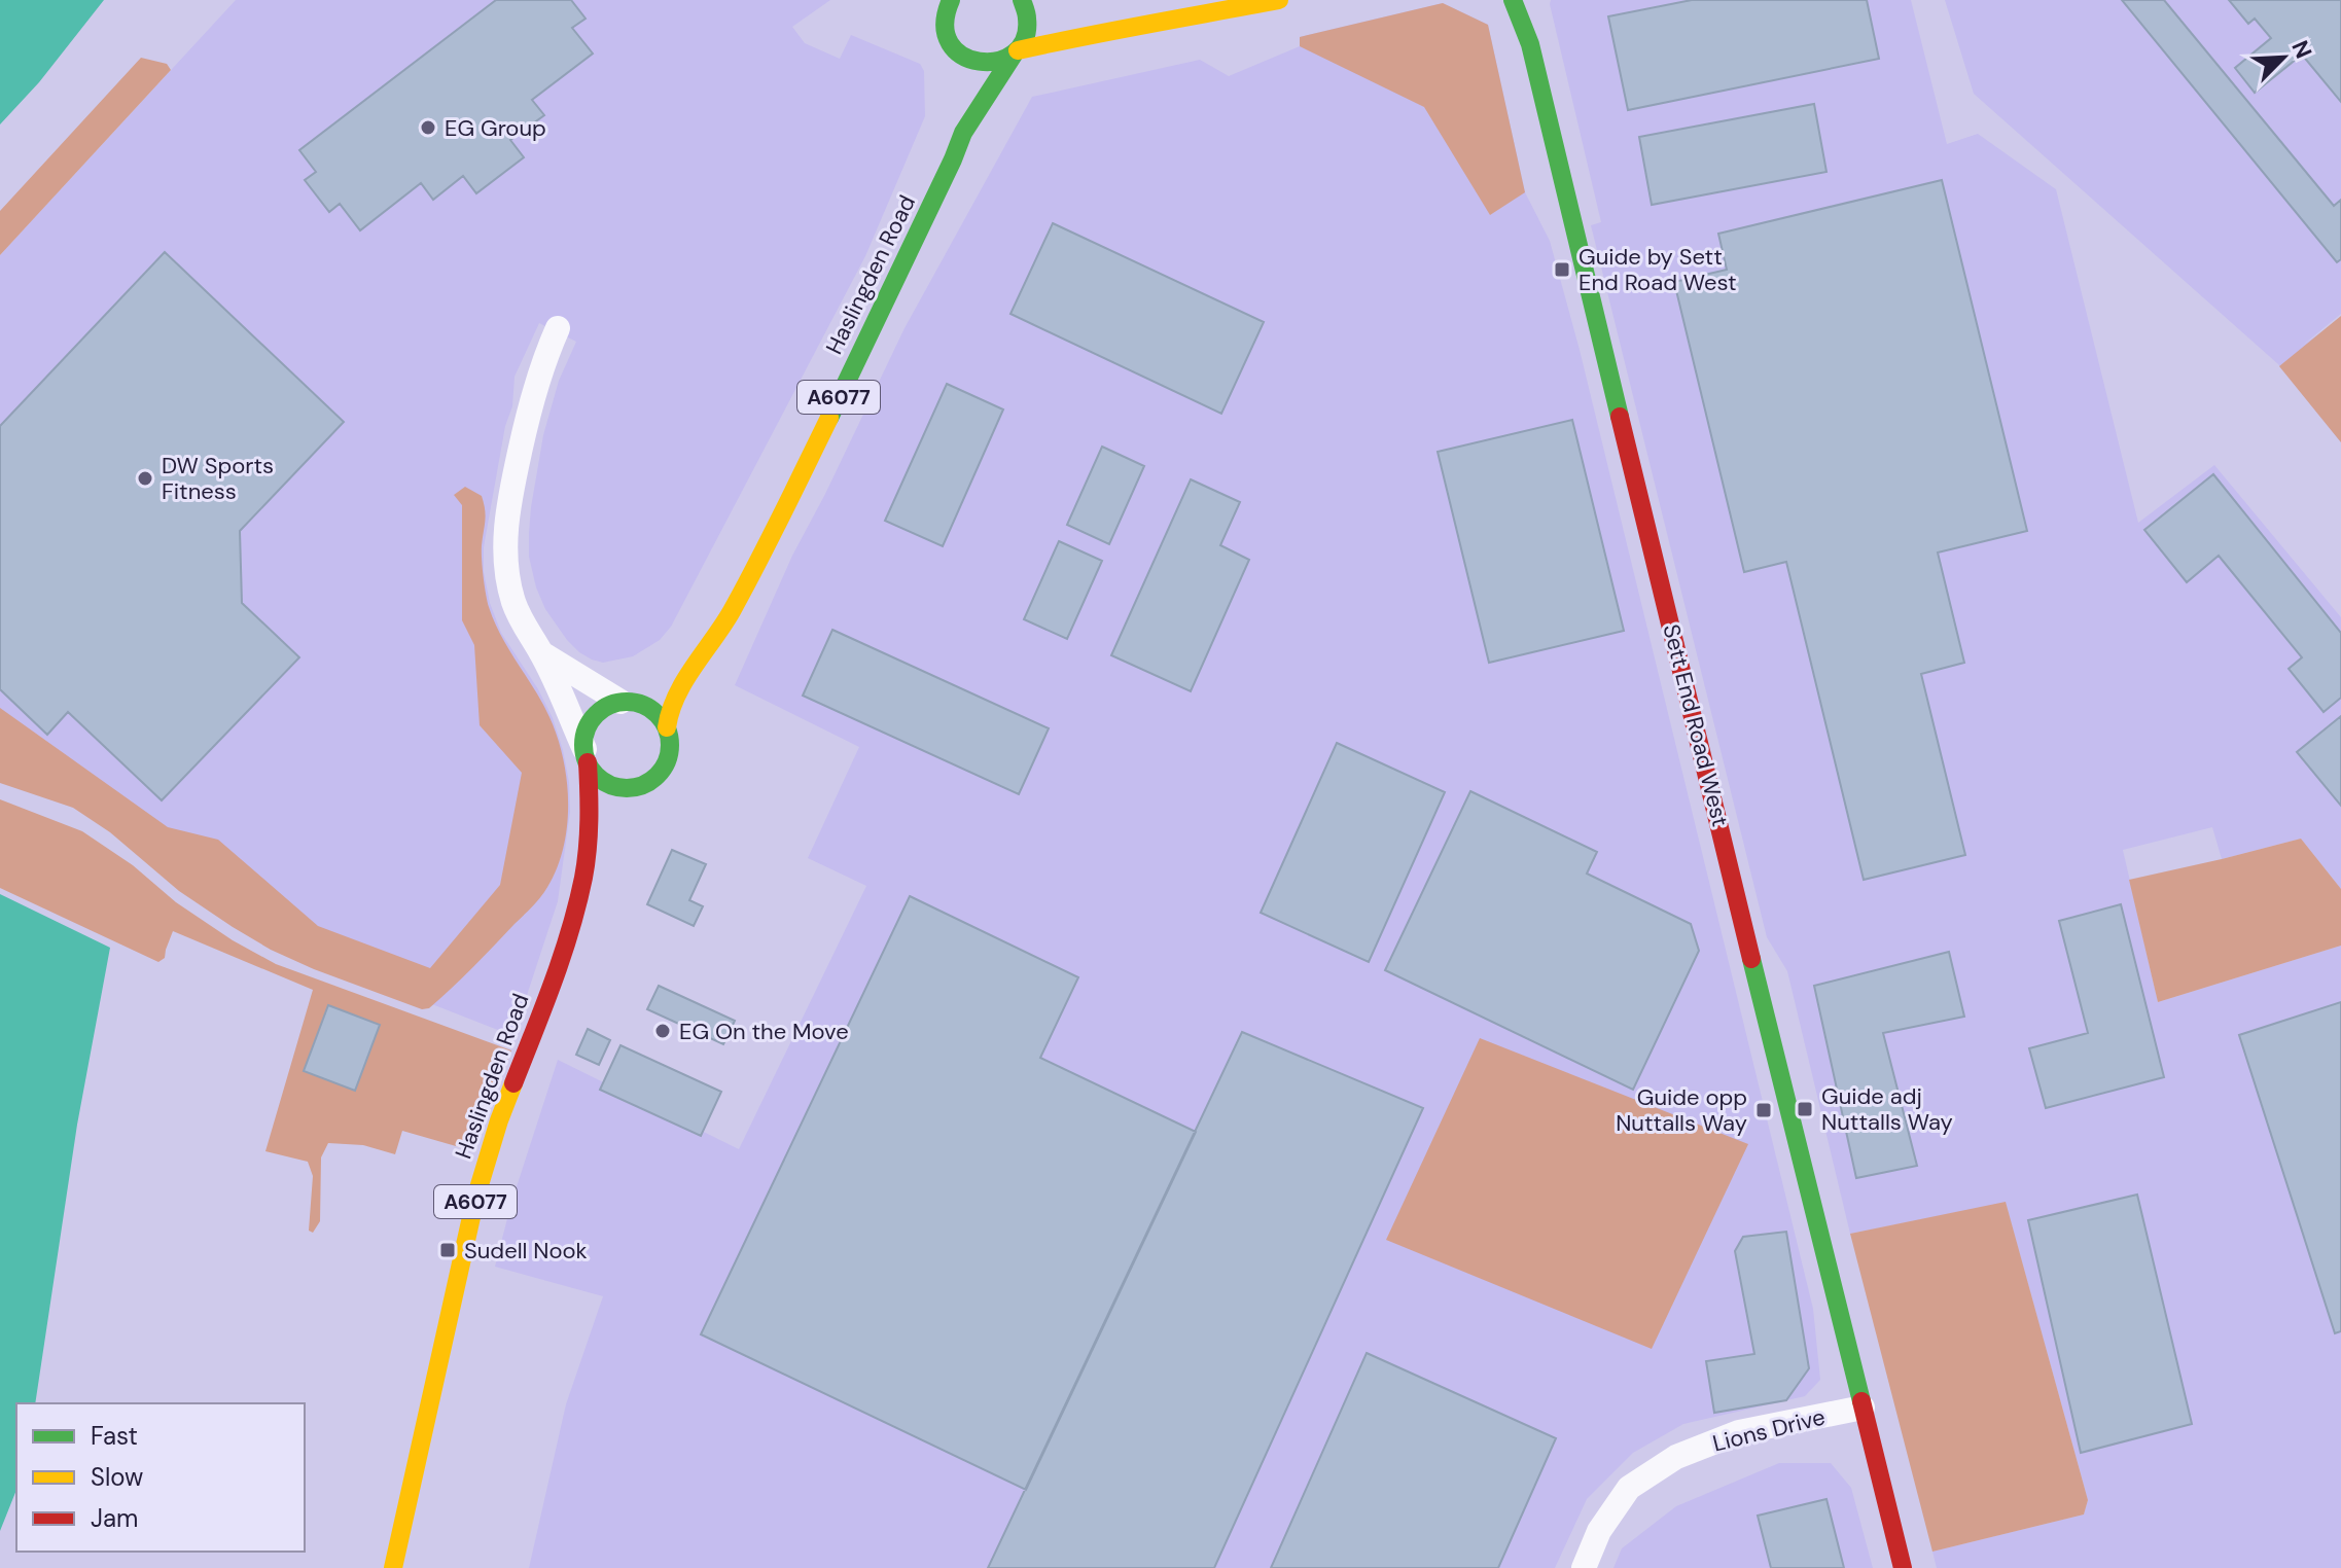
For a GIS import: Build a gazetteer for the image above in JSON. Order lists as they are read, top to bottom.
{
  "streets": {
    "main road": ["Haslingden Road", "A6077", "Sett End Road West"],
    "street": ["Lions Drive"]
  },
  "crossings": [
    ["Haslingden Road", "A6077"],
    ["Sett End Road West", "Lions Drive"]
  ],
  "places": {
    "other": ["EG Group", "DW Sports Fitness", "EG On the Move"],
    "transit": [
      "Guide by Sett End Road West",
      "Guide adj Nuttalls Way",
      "Guide opp Nuttalls Way",
      "Sudell Nook"
    ]
  },
  "legend": ["Fast", "Slow", "Jam"],
  "north": "top right"
}
